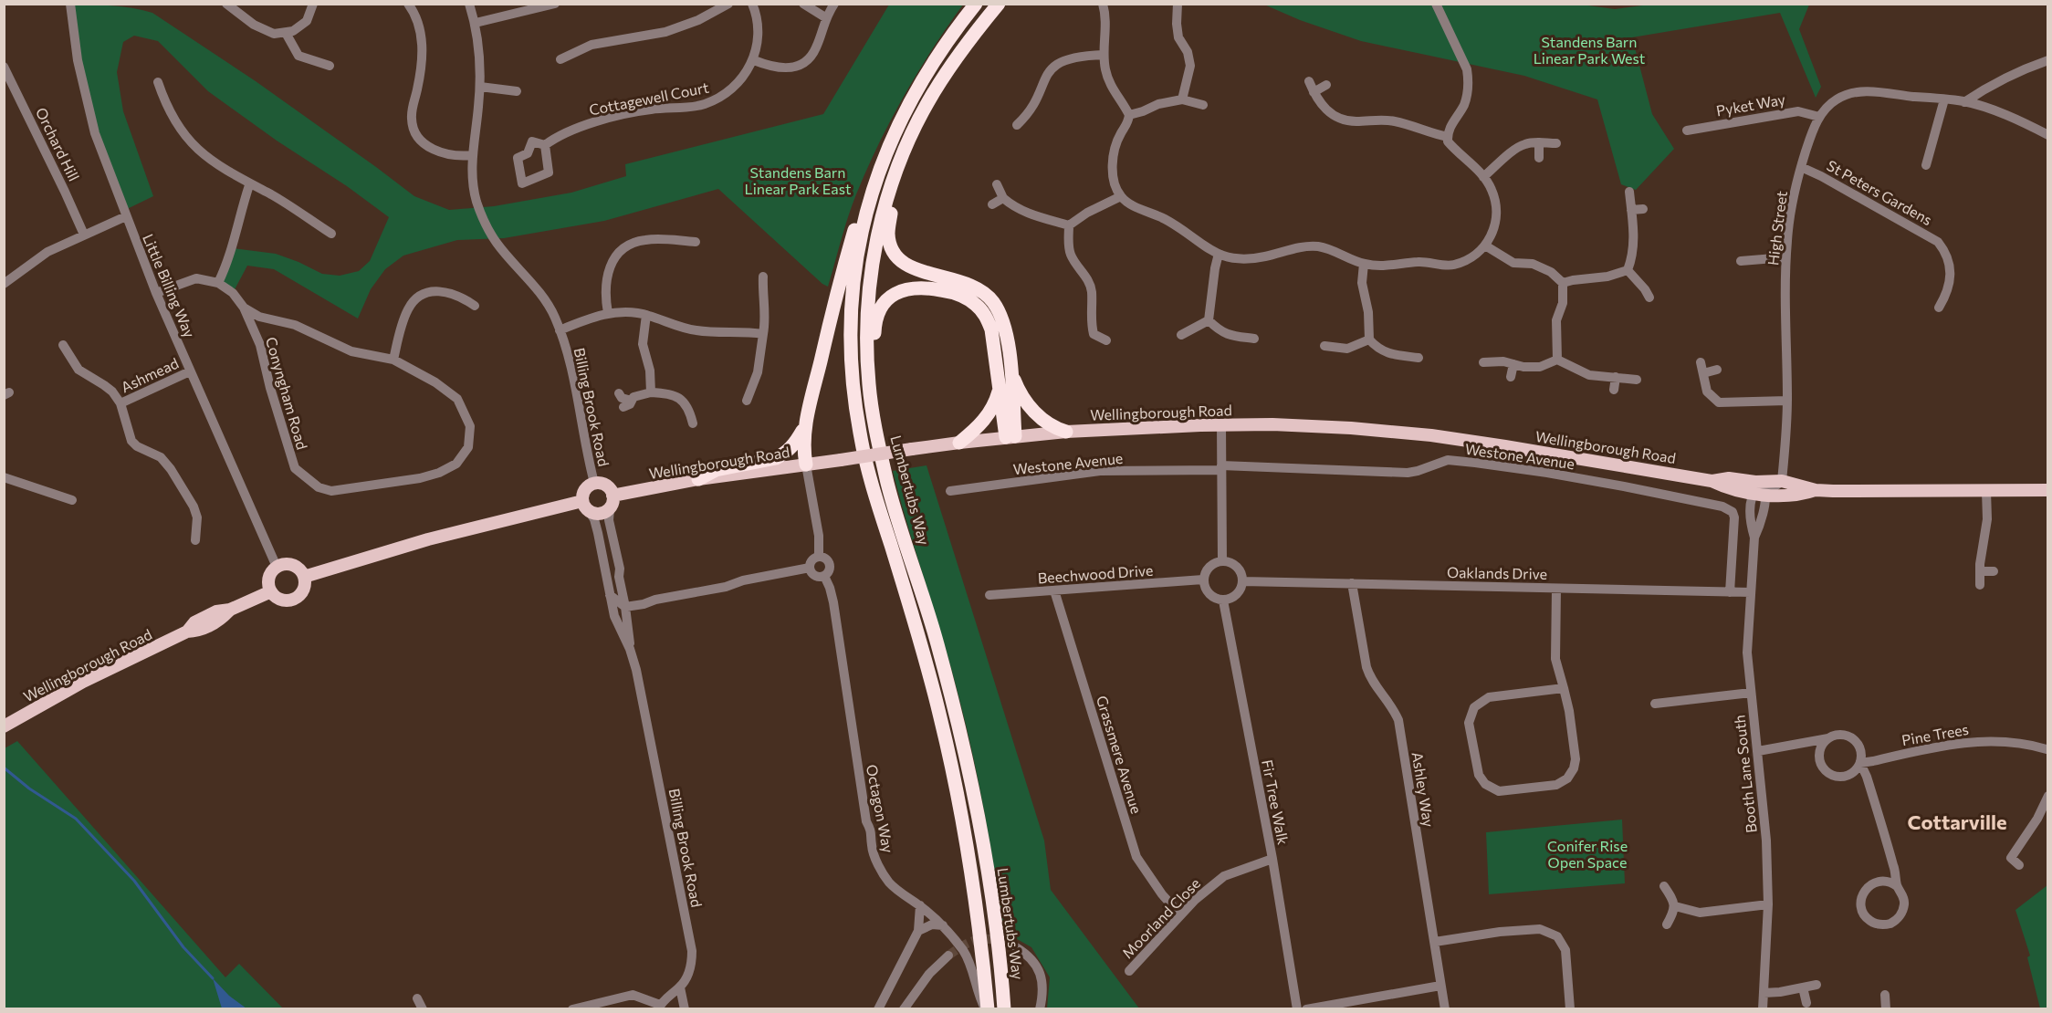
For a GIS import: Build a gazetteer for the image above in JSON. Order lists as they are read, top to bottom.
{
  "streets": {
    "highway": ["Lumbertubs Way"],
    "main road": ["Wellingborough Road"],
    "street": [
      "Cottagewell Court",
      "Pyket Way",
      "Orchard Hill",
      "St Peters Gardens",
      "High Street",
      "Little Billing Way",
      "Ashmead",
      "Conyngham Road",
      "Billing Brook Road",
      "Westone Avenue",
      "Oaklands Drive",
      "Beechwood Drive",
      "Pine Trees",
      "Grassmere Avenue",
      "Booth Lane South",
      "Ashley Way",
      "Fir Tree Walk",
      "Octagon Way",
      "Moorland Close"
    ]
  },
  "crossings": [
    ["Pyket Way", "High Street"],
    ["St Peters Gardens", "High Street"],
    ["High Street", "Wellingborough Road"],
    ["Little Billing Way", "Ashmead"],
    ["Little Billing Way", "Wellingborough Road"],
    ["Billing Brook Road", "Wellingborough Road"],
    ["Wellingborough Road", "Booth Lane South"],
    ["Westone Avenue", "Oaklands Drive"],
    ["Lumbertubs Way", "Octagon Way"],
    ["Oaklands Drive", "Beechwood Drive"],
    ["Oaklands Drive", "Booth Lane South"],
    ["Oaklands Drive", "Ashley Way"],
    ["Oaklands Drive", "Fir Tree Walk"],
    ["Beechwood Drive", "Grassmere Avenue"],
    ["Beechwood Drive", "Fir Tree Walk"],
    ["Grassmere Avenue", "Moorland Close"],
    ["Fir Tree Walk", "Moorland Close"]
  ],
  "districts": ["Cottarville"],
  "parks": ["Standens Barn Linear Park West", "Standens Barn Linear Park East", "Conifer Rise Open Space"]
}
